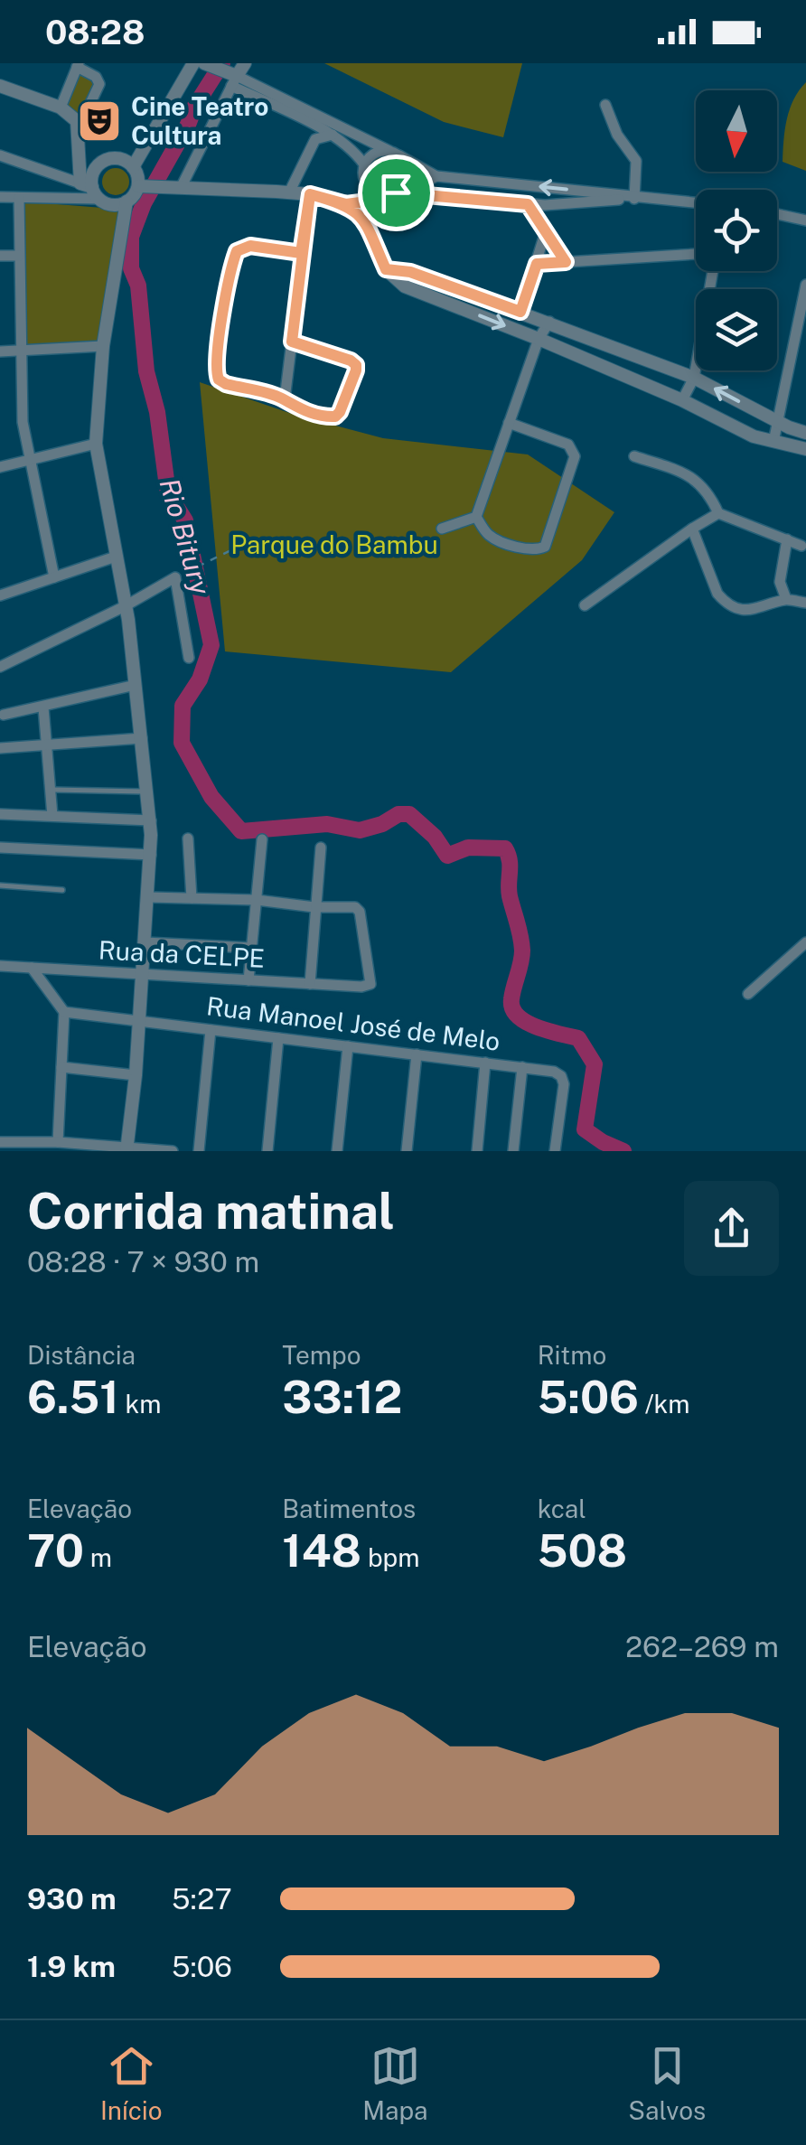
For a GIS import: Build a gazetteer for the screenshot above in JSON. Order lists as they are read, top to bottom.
{
  "streets": {
    "street": ["Rua da CELPE", "Rua Manoel José de Melo"]
  },
  "water": ["Rio Bitury"],
  "parks": ["Parque do Bambu"],
  "places": {
    "theatre": ["Cine Teatro Cultura"]
  },
  "north": "bottom",
  "page": {
    "status": "08:28",
    "heading": ["Corrida matinal", "08:28 · 7 × 930 m"],
    "stats": [
      ["Distância", "6.51 km"],
      ["Tempo", "33:12"],
      ["Ritmo", "5:06 /km"],
      ["Elevação", "70 m"],
      ["Batimentos", "148 bpm"],
      ["kcal", "508"]
    ],
    "chart": ["Elevação", "262–269 m"],
    "list": [
      {
        "name": "930 m",
        "note": "5:27"
      },
      {
        "name": "1.9 km",
        "note": "5:06"
      }
    ],
    "tabs": ["Início", "Mapa", "Salvos"]
  }
}
